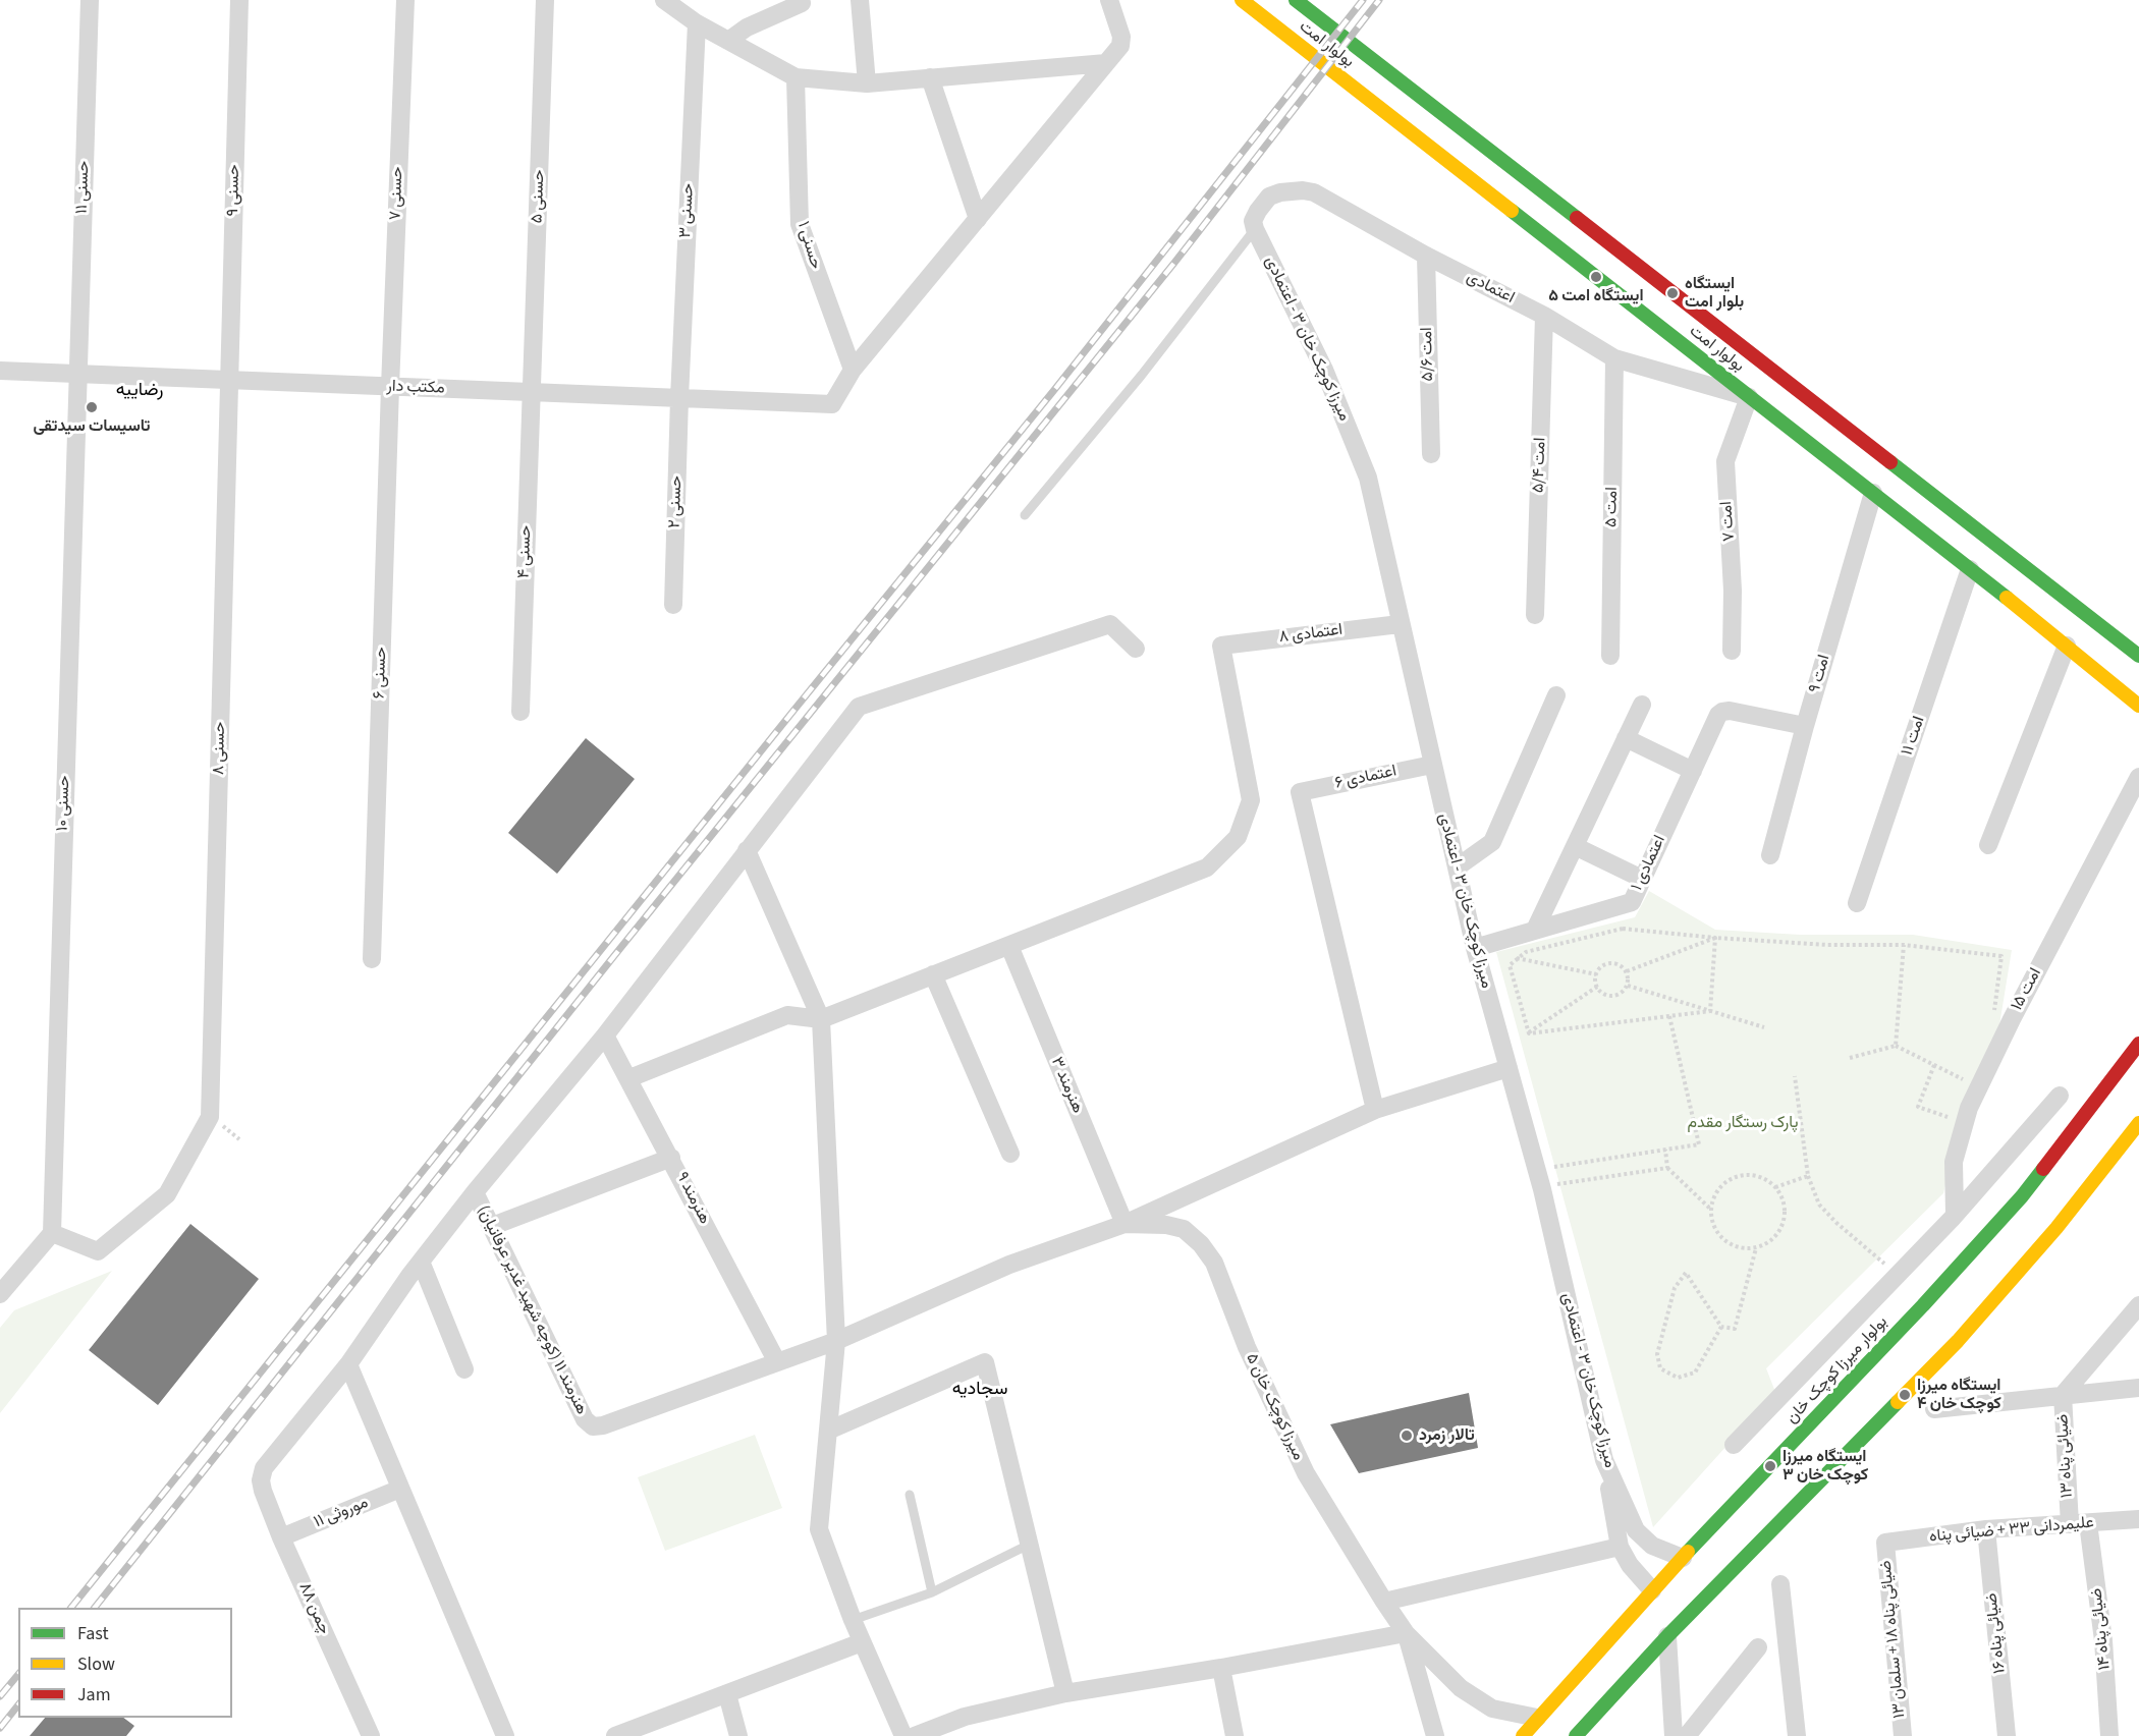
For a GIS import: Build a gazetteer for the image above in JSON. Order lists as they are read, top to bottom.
{
  "streets": {
    "main road": ["بولوار امت", "بولوار میرزا کوچک خان"],
    "street": [
      "حسنی ۱۱",
      "حسنی ۹",
      "حسنی ۷",
      "حسنی ۵",
      "حسنی ۳",
      "حسنی ۱",
      "اعتمادی",
      "میرزا کوچک خان ۳ - اعتمادی",
      "امت ۵/۶",
      "مکتب دار",
      "امت ۵/۴",
      "حسنی ۲",
      "امت ۵",
      "امت ۷",
      "حسنی ۴",
      "اعتمادی ۸",
      "حسنی ۶",
      "امت ۹",
      "امت ۱۱",
      "حسنی ۸",
      "اعتمادی ۶",
      "حسنی ۱۰",
      "اعتمادی ۱",
      "امت ۱۵",
      "هنرمند ۳",
      "هنرمند ۹",
      "هنرمند ۱۱ (کوچه شهید غدیر عرفانیان)",
      "میرزا کوچک خان ۵",
      "ضیائی پناه ۱۳",
      "موروثی ۱۱",
      "علیمردانی ۳۳ + ضیائی پناه",
      "چمن ۸۸",
      "ضیائی پناه ۱۴",
      "ضیائی پناه ۱۶",
      "ضیائی پناه ۱۸ + سلمان ۱۳"
    ]
  },
  "crossings": [
    ["بولوار امت", "اعتمادی"],
    ["بولوار امت", "امت ۷"],
    ["بولوار امت", "امت ۹"],
    ["بولوار امت", "امت ۱۱"],
    ["حسنی ۱۱", "مکتب دار"],
    ["حسنی ۱۱", "حسنی ۱۰"],
    ["حسنی ۹", "مکتب دار"],
    ["حسنی ۹", "حسنی ۸"],
    ["حسنی ۷", "مکتب دار"],
    ["حسنی ۷", "حسنی ۶"],
    ["حسنی ۵", "مکتب دار"],
    ["حسنی ۵", "حسنی ۴"],
    ["حسنی ۳", "مکتب دار"],
    ["حسنی ۳", "حسنی ۲"],
    ["حسنی ۱", "مکتب دار"],
    ["اعتمادی", "میرزا کوچک خان ۳ - اعتمادی"],
    ["اعتمادی", "امت ۵/۶"],
    ["اعتمادی", "امت ۵/۴"],
    ["اعتمادی", "امت ۵"],
    ["اعتمادی", "امت ۷"],
    ["میرزا کوچک خان ۳ - اعتمادی", "اعتمادی ۸"],
    ["میرزا کوچک خان ۳ - اعتمادی", "اعتمادی ۶"],
    ["میرزا کوچک خان ۳ - اعتمادی", "اعتمادی ۱"],
    ["میرزا کوچک خان ۳ - اعتمادی", "بولوار میرزا کوچک خان"],
    ["مکتب دار", "حسنی ۲"],
    ["مکتب دار", "حسنی ۴"],
    ["مکتب دار", "حسنی ۶"],
    ["مکتب دار", "حسنی ۸"],
    ["مکتب دار", "حسنی ۱۰"],
    ["اعتمادی ۸", "هنرمند ۳"],
    ["امت ۹", "اعتمادی ۱"],
    ["حسنی ۸", "حسنی ۱۰"],
    ["هنرمند ۳", "میرزا کوچک خان ۵"],
    ["هنرمند ۹", "هنرمند ۱۱ (کوچه شهید غدیر عرفانیان)"],
    ["بولوار میرزا کوچک خان", "میرزا کوچک خان ۵"],
    ["ضیائی پناه ۱۳", "علیمردانی ۳۳ + ضیائی پناه"],
    ["موروثی ۱۱", "چمن ۸۸"],
    ["علیمردانی ۳۳ + ضیائی پناه", "ضیائی پناه ۱۴"],
    ["علیمردانی ۳۳ + ضیائی پناه", "ضیائی پناه ۱۶"],
    ["علیمردانی ۳۳ + ضیائی پناه", "ضیائی پناه ۱۸ + سلمان ۱۳"]
  ],
  "districts": ["رضاییه", "سجادیه"],
  "parks": ["پارک رستگار مقدم"],
  "places": [
    "ایستگاه امت ۵",
    "ایستگاه بلوار امت",
    "تاسیسات سیدتقی",
    "ایستگاه میرزا کوچک خان ۴",
    "تالار زمرد",
    "ایستگاه میرزا کوچک خان ۳"
  ],
  "legend": ["Fast", "Slow", "Jam"]
}
